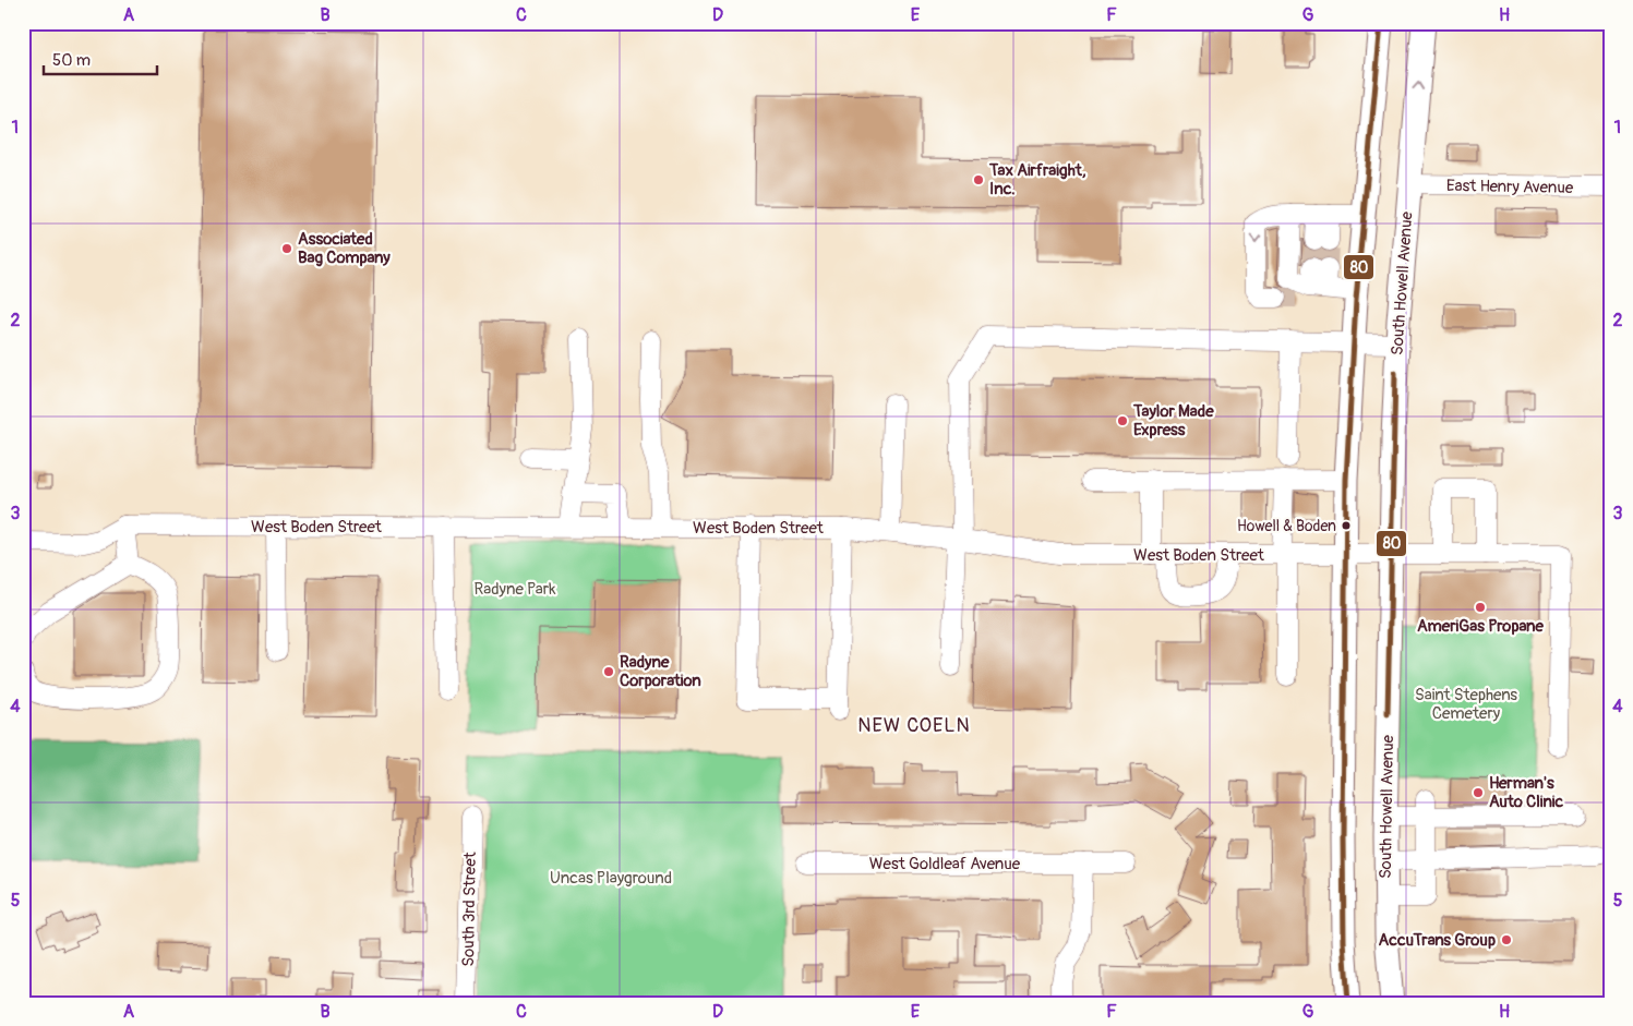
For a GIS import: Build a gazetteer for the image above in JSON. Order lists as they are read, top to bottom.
{
  "streets": {
    "main road": ["South Howell Avenue"],
    "street": [
      "East Henry Avenue",
      "West Boden Street",
      "West Goldleaf Avenue",
      "South 3rd Street"
    ]
  },
  "crossings": [
    ["East Henry Avenue", "South Howell Avenue"],
    ["South Howell Avenue", "West Boden Street"]
  ],
  "districts": ["NEW COELN"],
  "parks": ["Radyne Park", "Saint Stephens Cemetery", "Uncas Playground"],
  "places": [
    "Tax Airfraight, Inc.",
    "Associated Bag Company",
    "Taylor Made Express",
    "Howell & Boden",
    "AmeriGas Propane",
    "Radyne Corporation",
    "Herman's Auto Clinic",
    "AccuTrans Group"
  ],
  "lines": ["transit line 80"],
  "scale_bar": "50 m",
  "grid": {
    "columns": [
      "A",
      "B",
      "C",
      "D",
      "E",
      "F",
      "G",
      "H"
    ],
    "rows": [
      "1",
      "2",
      "3",
      "4",
      "5"
    ]
  }
}
